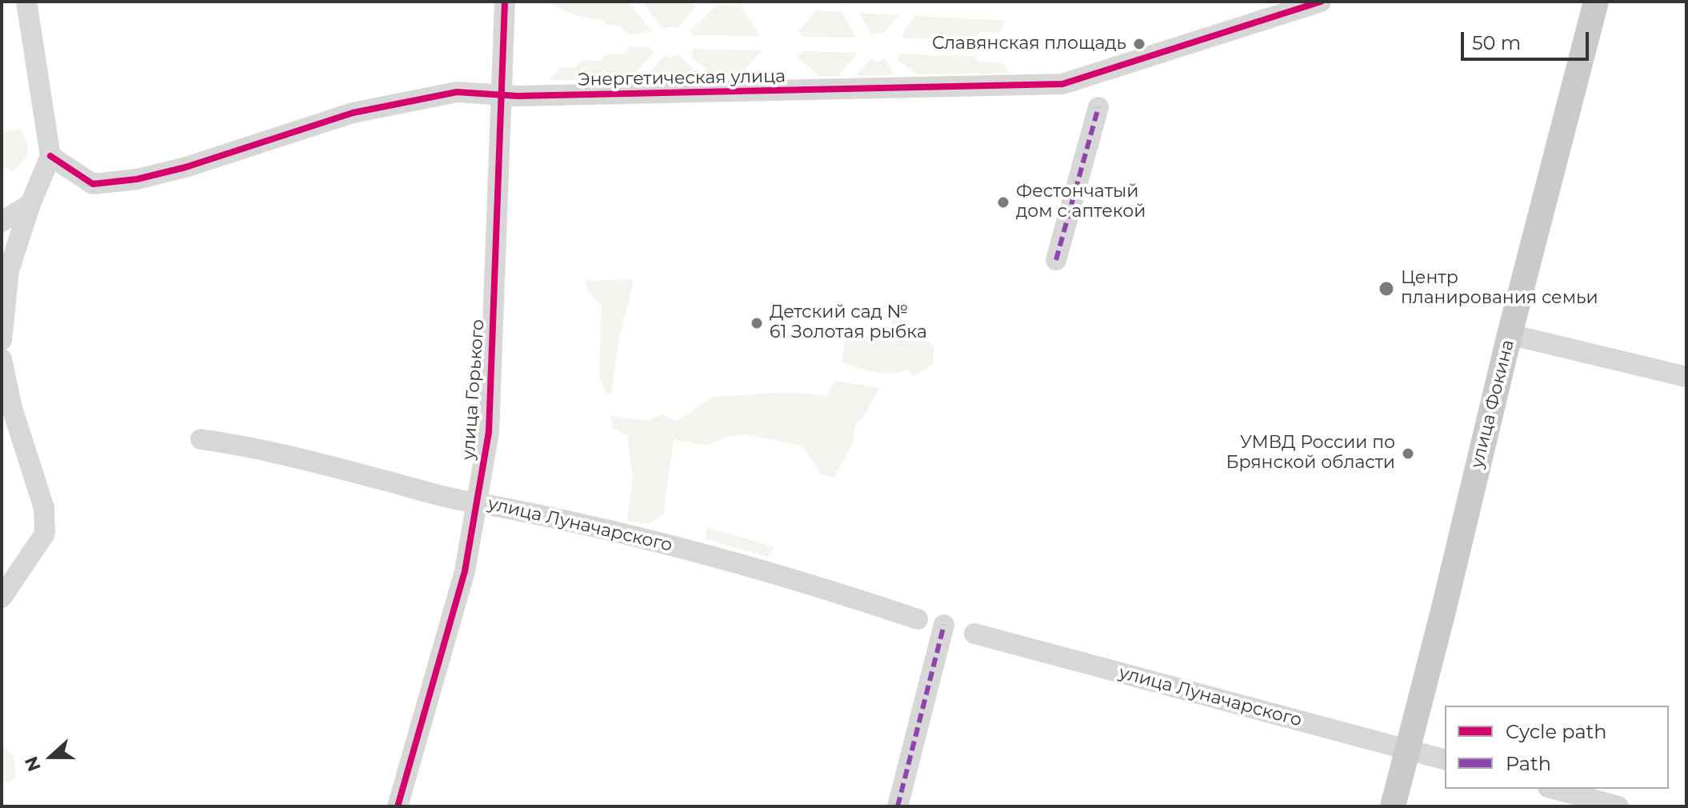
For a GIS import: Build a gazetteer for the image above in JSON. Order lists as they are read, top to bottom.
{
  "streets": {
    "main road": ["улица Фокина"],
    "street": ["Энергетическая улица", "улица Горького", "улица Луначарского"]
  },
  "crossings": [
    ["Энергетическая улица", "улица Горького"],
    ["улица Горького", "улица Луначарского"],
    ["улица Фокина", "улица Луначарского"]
  ],
  "places": [
    "Славянская площадь",
    "Фестончатый дом с аптекой",
    "Центр планирования семьи",
    "Детский сад № 61 Золотая рыбка",
    "УМВД России по Брянской области"
  ],
  "legend": ["Cycle path", "Path"],
  "scale_bar": "50 m",
  "north": "left"
}
